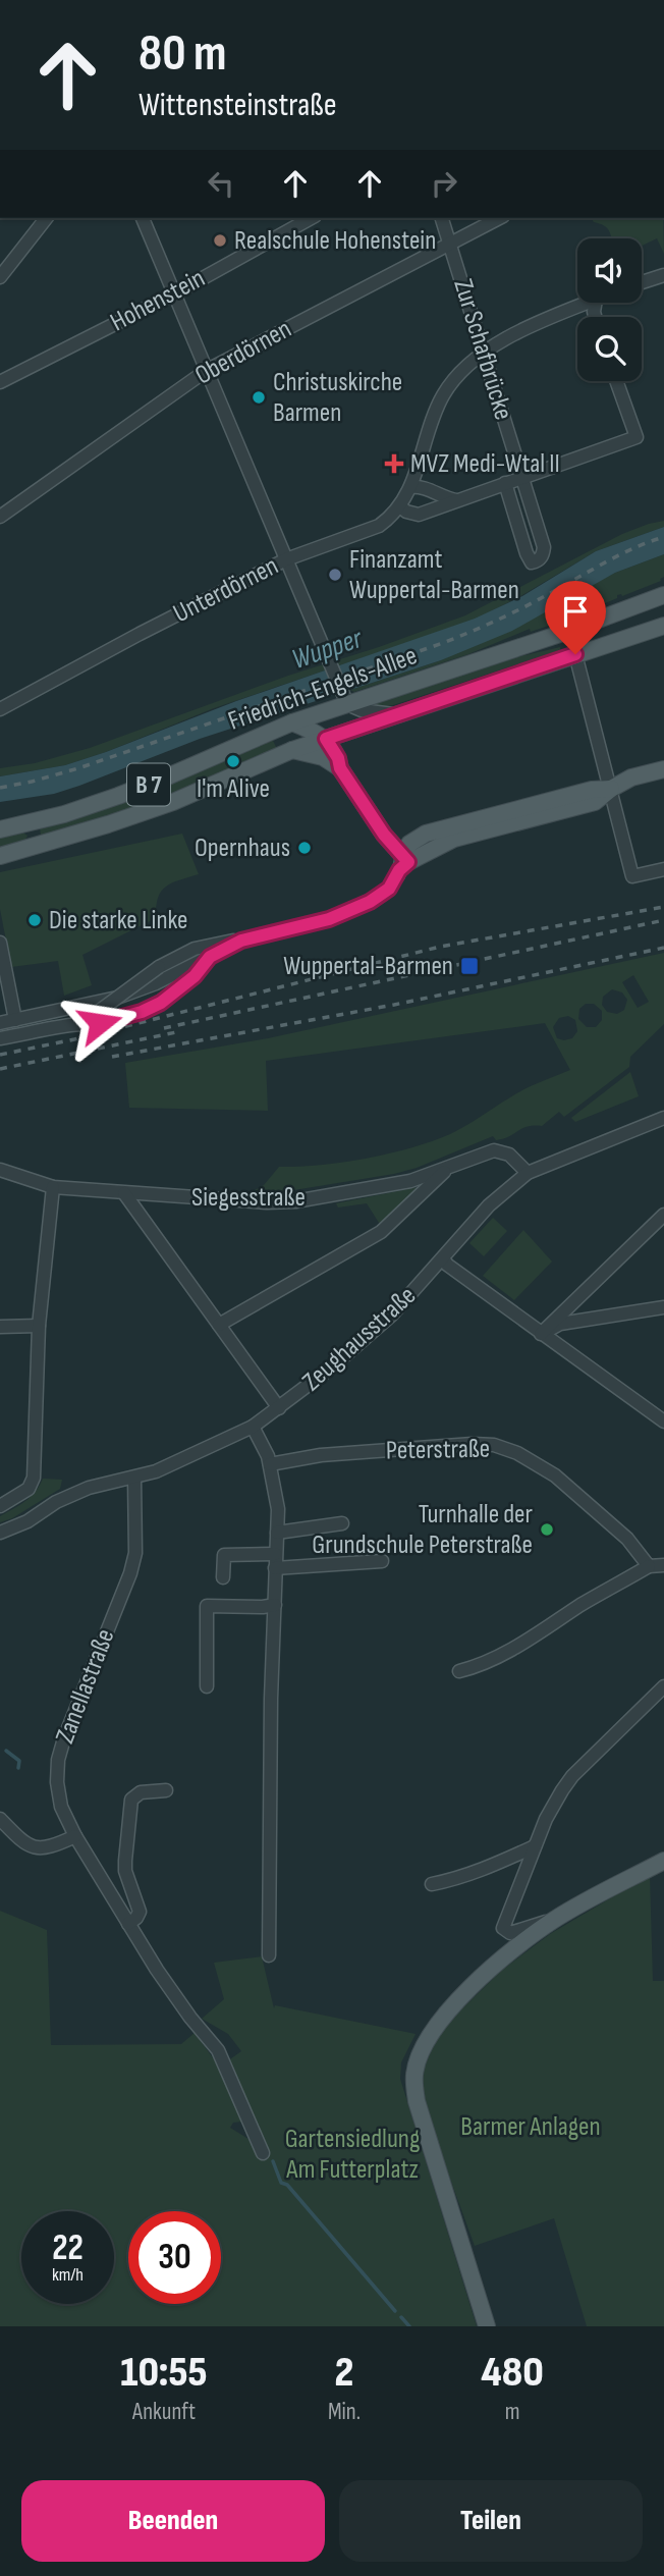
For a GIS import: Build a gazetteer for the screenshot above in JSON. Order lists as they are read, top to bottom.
{
  "streets": {
    "main road": ["Friedrich-Engels-Allee", "B 7"],
    "street": [
      "Hohenstein",
      "Zur Schafbrücke",
      "Oberdörnen",
      "Unterdörnen",
      "Siegesstraße",
      "Zeughausstraße",
      "Peterstraße",
      "Zanellastraße"
    ]
  },
  "crossings": [
    ["Zur Schafbrücke", "Oberdörnen"],
    ["Siegesstraße", "Zeughausstraße"],
    ["Zeughausstraße", "Zanellastraße"]
  ],
  "water": ["Wupper"],
  "parks": ["Barmer Anlagen", "Gartensiedlung Am Futterplatz"],
  "places": {
    "other": [
      "Realschule Hohenstein",
      "Christuskirche Barmen",
      "Finanzamt Wuppertal-Barmen",
      "I'm Alive",
      "Opernhaus",
      "Die starke Linke",
      "Turnhalle der Grundschule Peterstraße"
    ],
    "health": ["MVZ Medi-Wtal II"],
    "transit": ["Wuppertal-Barmen"]
  },
  "page": {
    "turn": ["80 m", "Wittensteinstraße"],
    "speed": "22 km/h",
    "limit": "30",
    "eta": [
      "10:55",
      "Ankunft",
      "2",
      "Min.",
      "480",
      "m"
    ],
    "buttons": ["Beenden", "Teilen"]
  }
}
